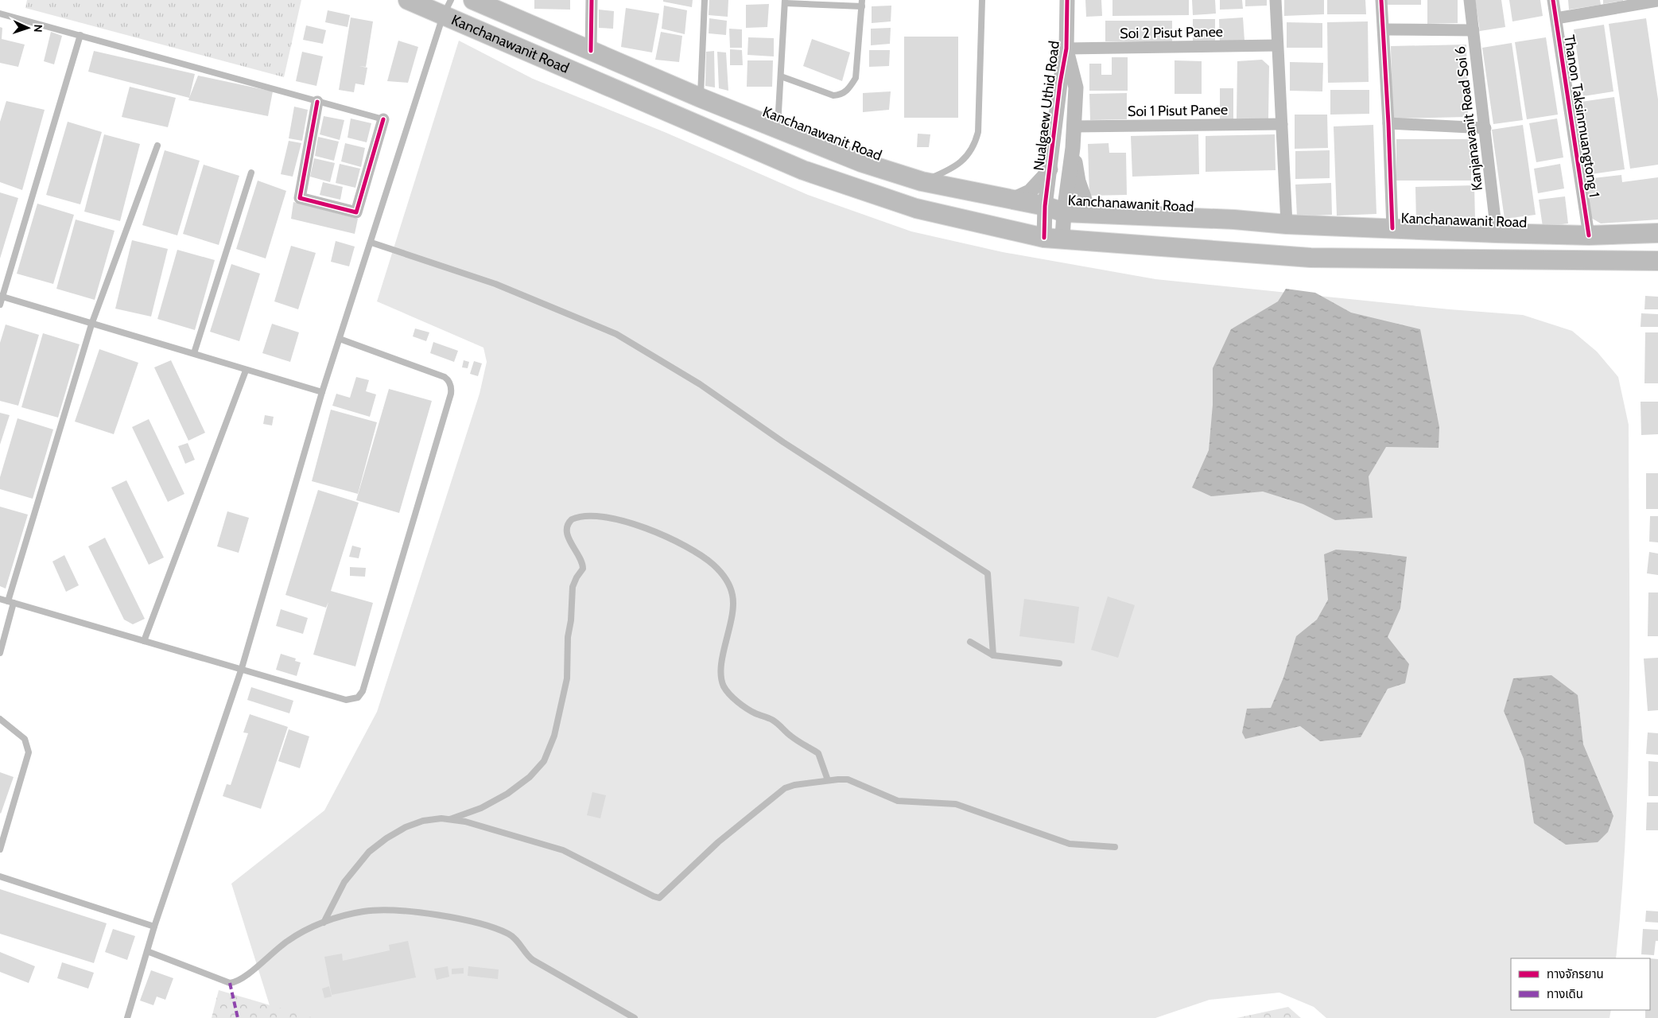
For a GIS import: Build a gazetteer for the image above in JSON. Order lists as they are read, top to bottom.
{
  "streets": {
    "main road": ["Kanchanawanit Road"],
    "street": [
      "Soi 2 Pisut Panee",
      "Nualgaew Uthid Road",
      "Soi 1 Pisut Panee",
      "Thanon Taksinmuangtong 1",
      "Kanjanavanit Road Soi 6"
    ]
  },
  "crossings": [
    ["Soi 2 Pisut Panee", "Nualgaew Uthid Road"],
    ["Kanchanawanit Road", "Nualgaew Uthid Road"],
    ["Kanchanawanit Road", "Thanon Taksinmuangtong 1"],
    ["Kanchanawanit Road", "Kanjanavanit Road Soi 6"],
    ["Nualgaew Uthid Road", "Soi 1 Pisut Panee"]
  ],
  "legend": ["ทางจักรยาน", "ทางเดิน"],
  "north": "right"
}
